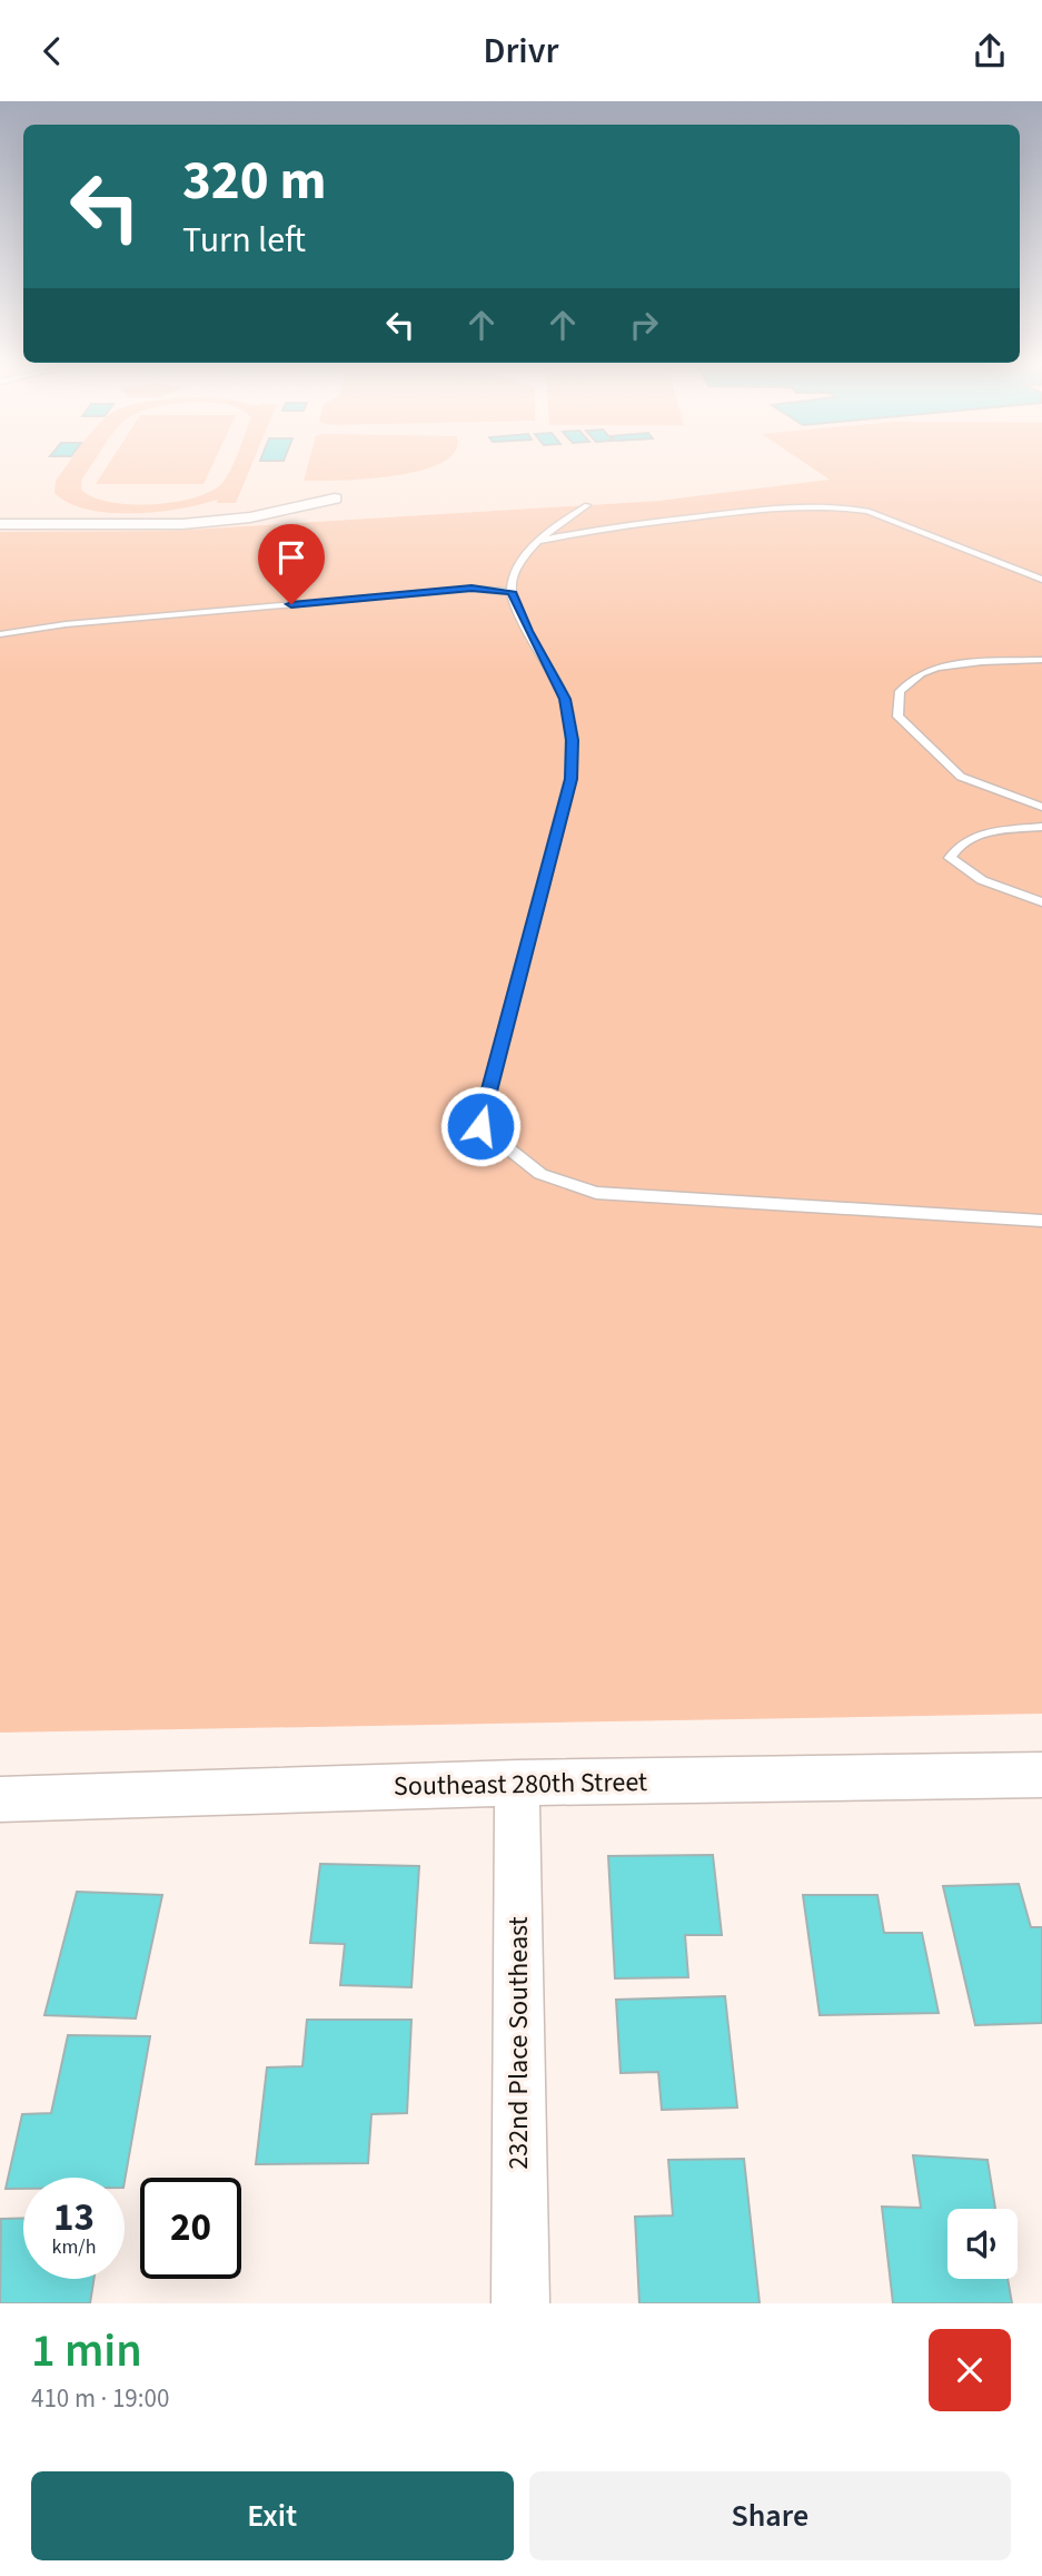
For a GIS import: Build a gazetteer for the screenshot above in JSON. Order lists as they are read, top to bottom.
{
  "streets": {
    "street": ["Southeast 280th Street", "232nd Place Southeast"]
  },
  "crossings": [
    ["Southeast 280th Street", "232nd Place Southeast"]
  ],
  "page": {
    "header": "Drivr",
    "turn": ["320 m", "Turn left"],
    "speed": "13 km/h",
    "limit": "20",
    "heading": ["1 min", "410 m · 19:00"],
    "buttons": ["Exit", "Share"]
  }
}
